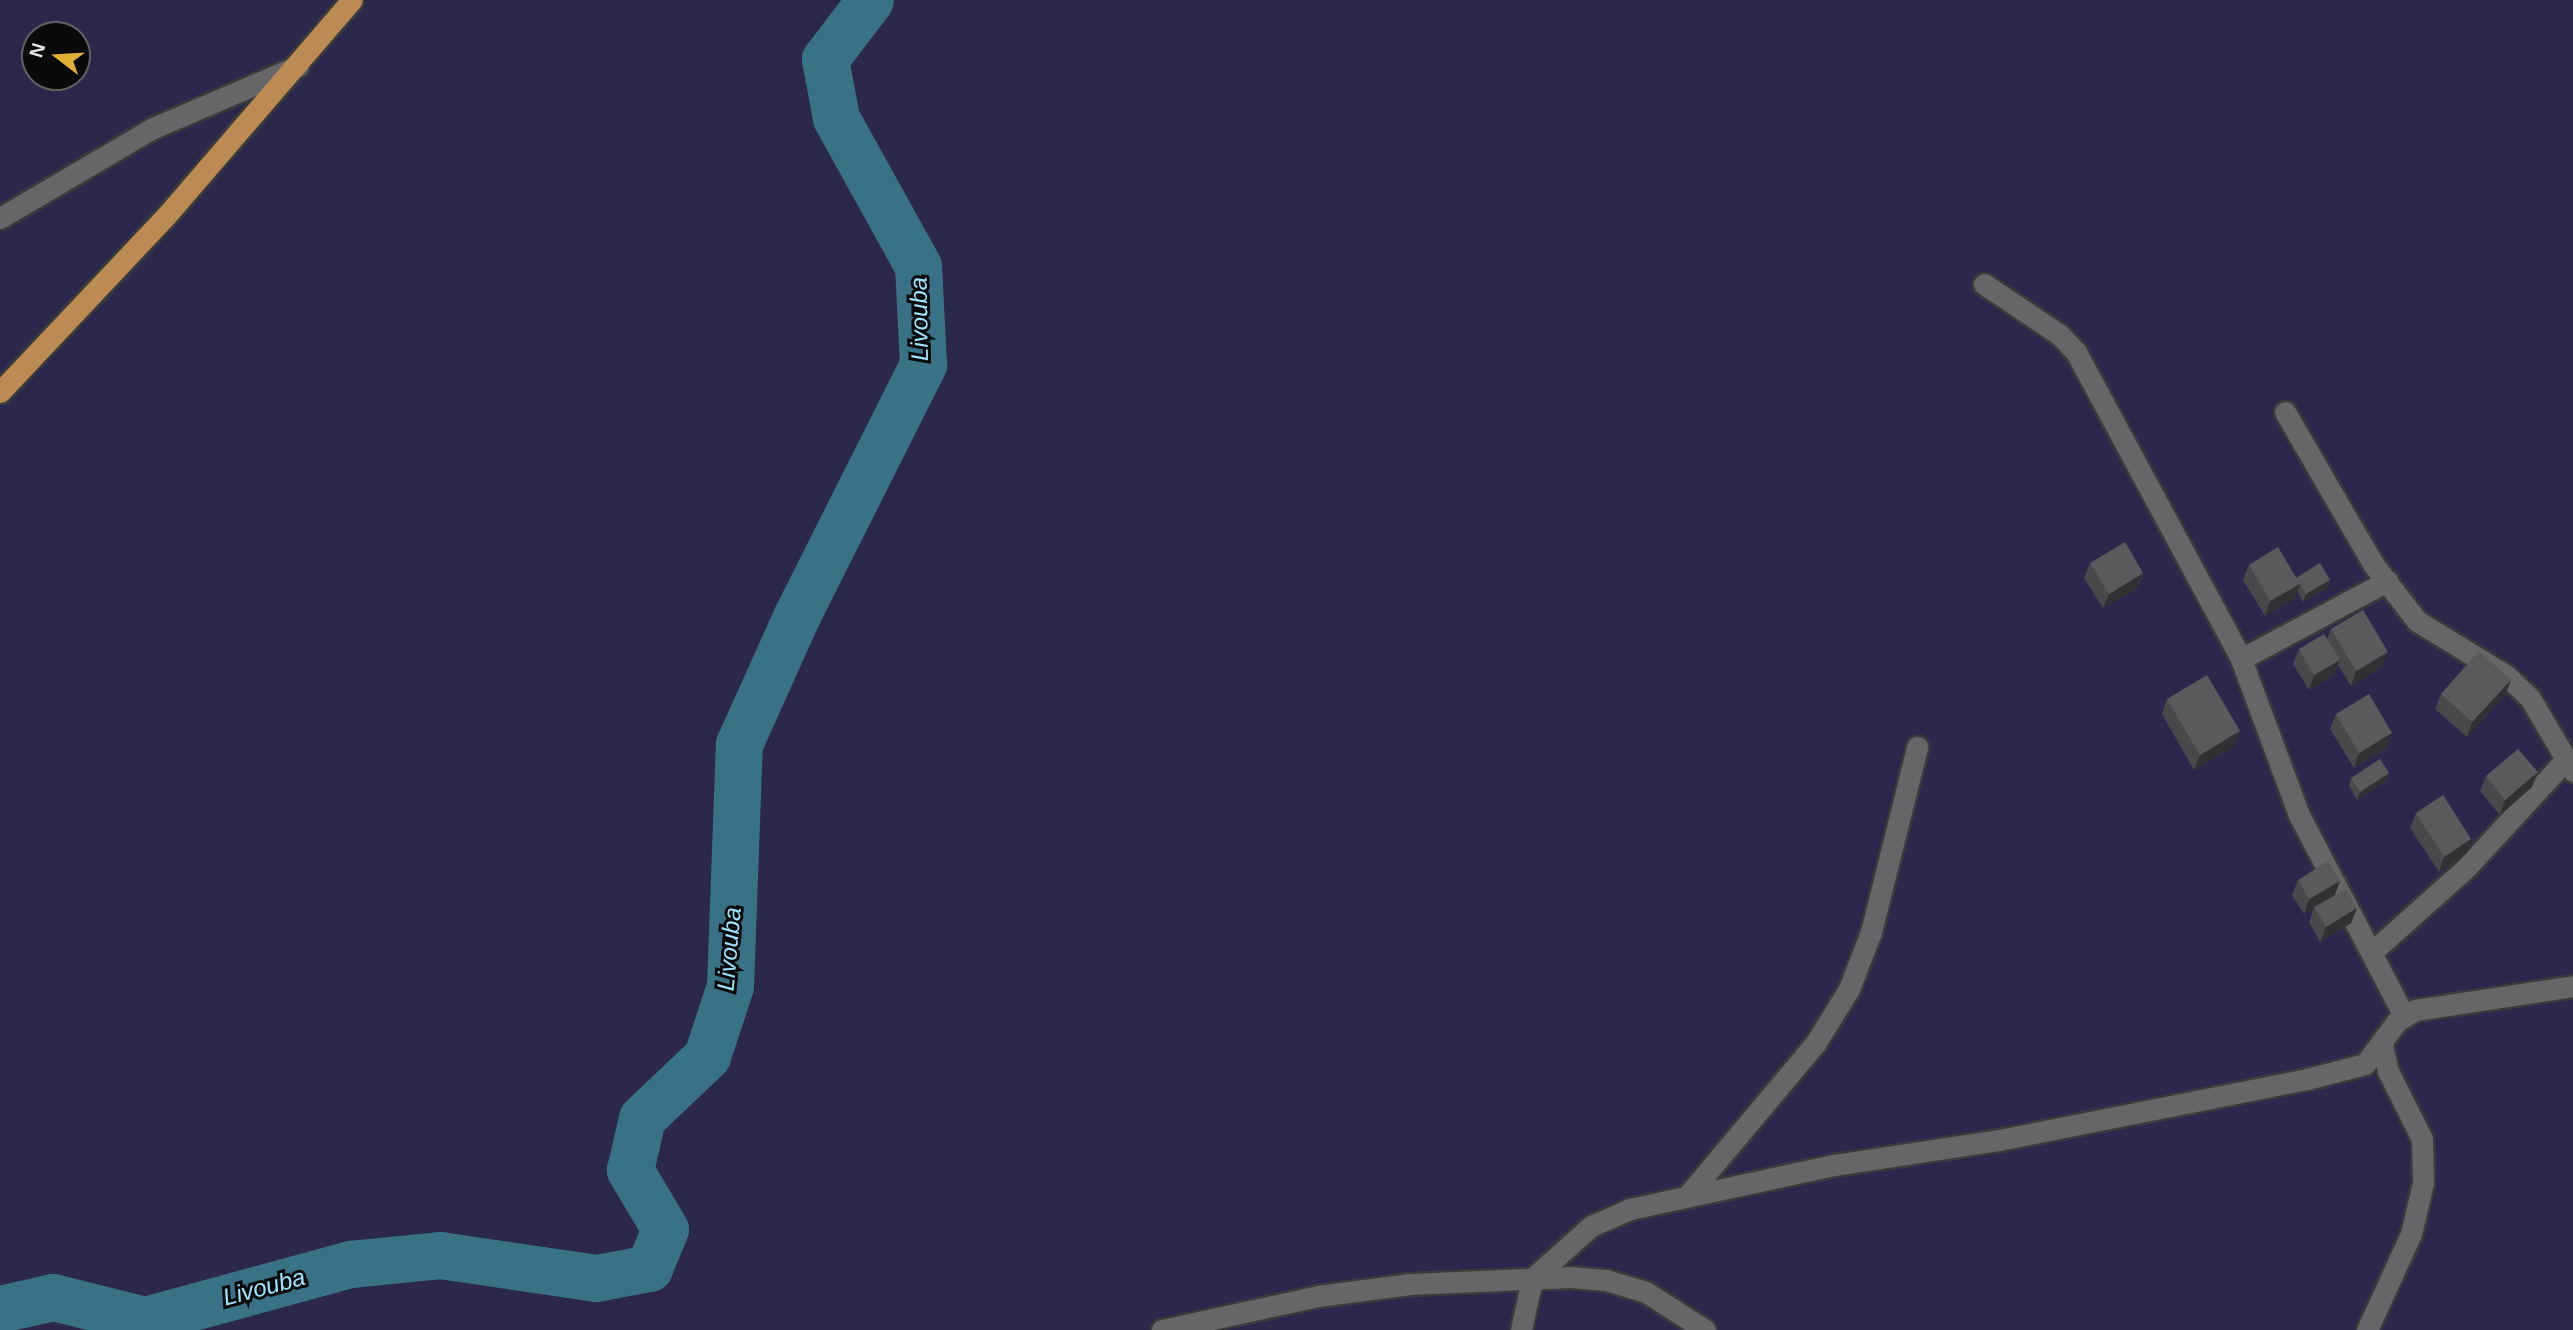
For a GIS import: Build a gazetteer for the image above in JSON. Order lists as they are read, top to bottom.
{
  "water": ["Livouba"],
  "north": "left"
}
